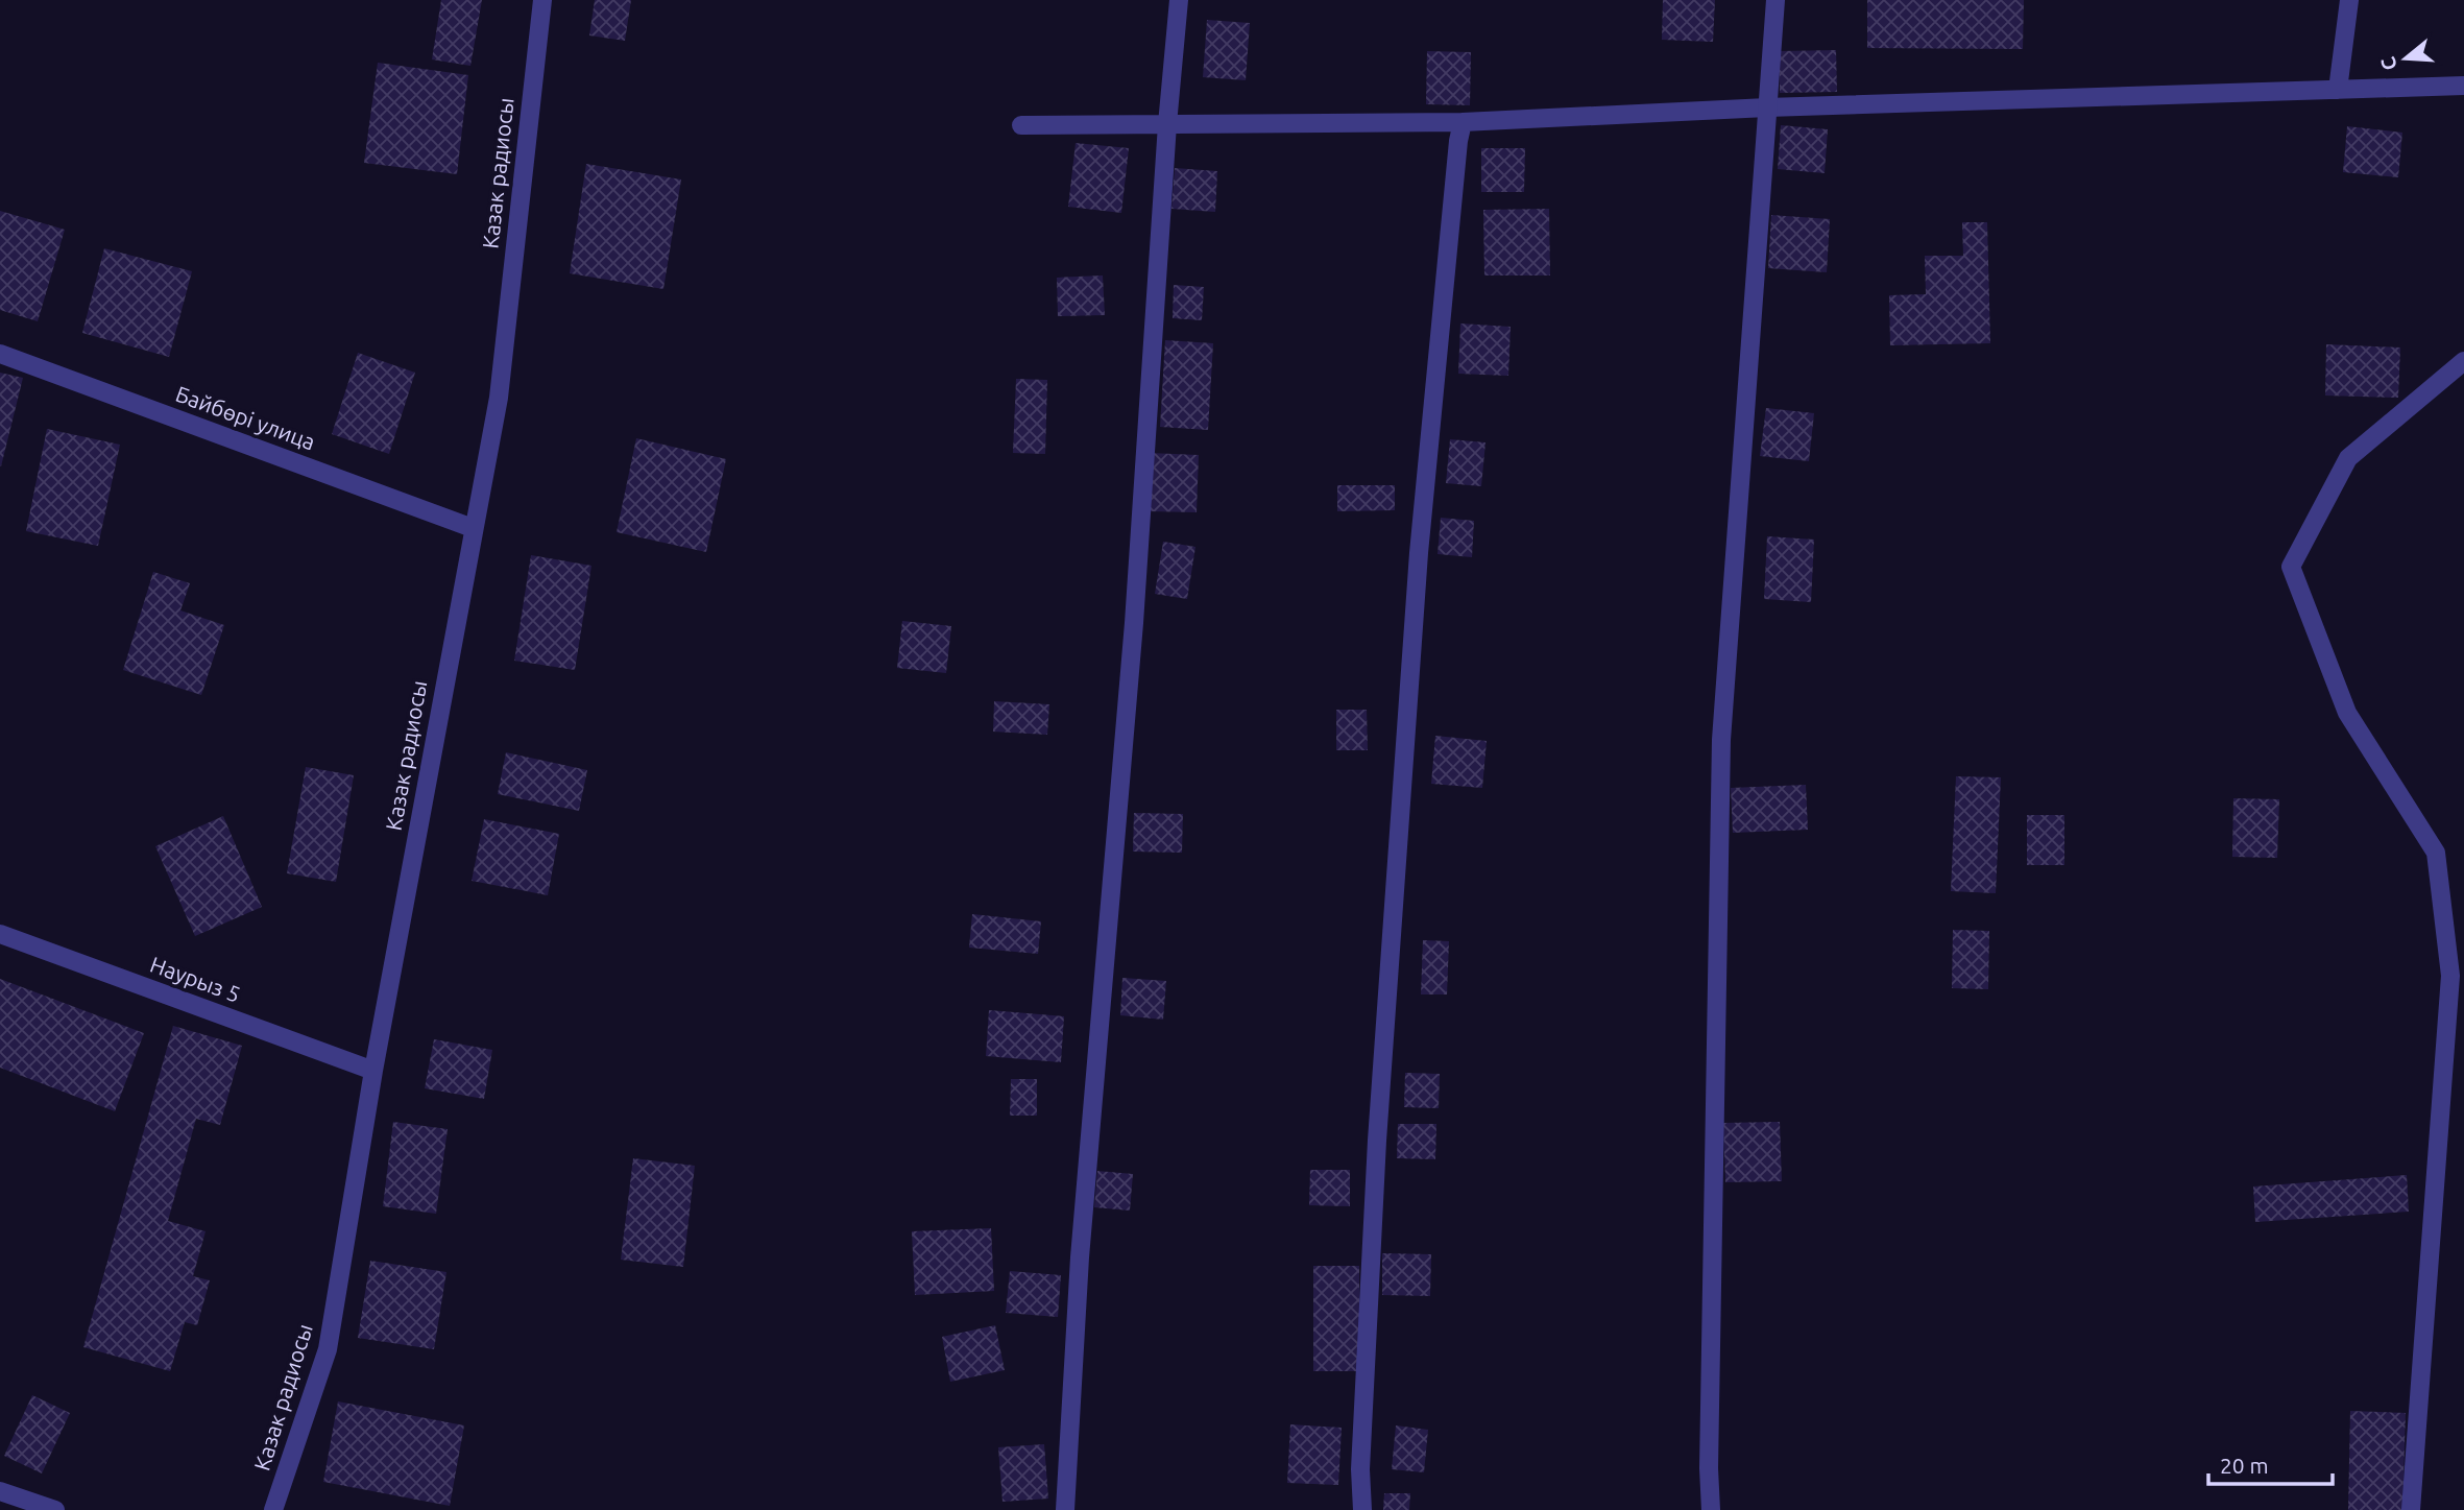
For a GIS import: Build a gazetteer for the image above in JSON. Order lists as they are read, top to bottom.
{
  "streets": {
    "street": ["Казак радиосы", "Байбөрі улица", "Наурыз 5"]
  },
  "crossings": [
    ["Казак радиосы", "Байбөрі улица"],
    ["Казак радиосы", "Наурыз 5"]
  ],
  "scale_bar": "20 m",
  "north": "left"
}
